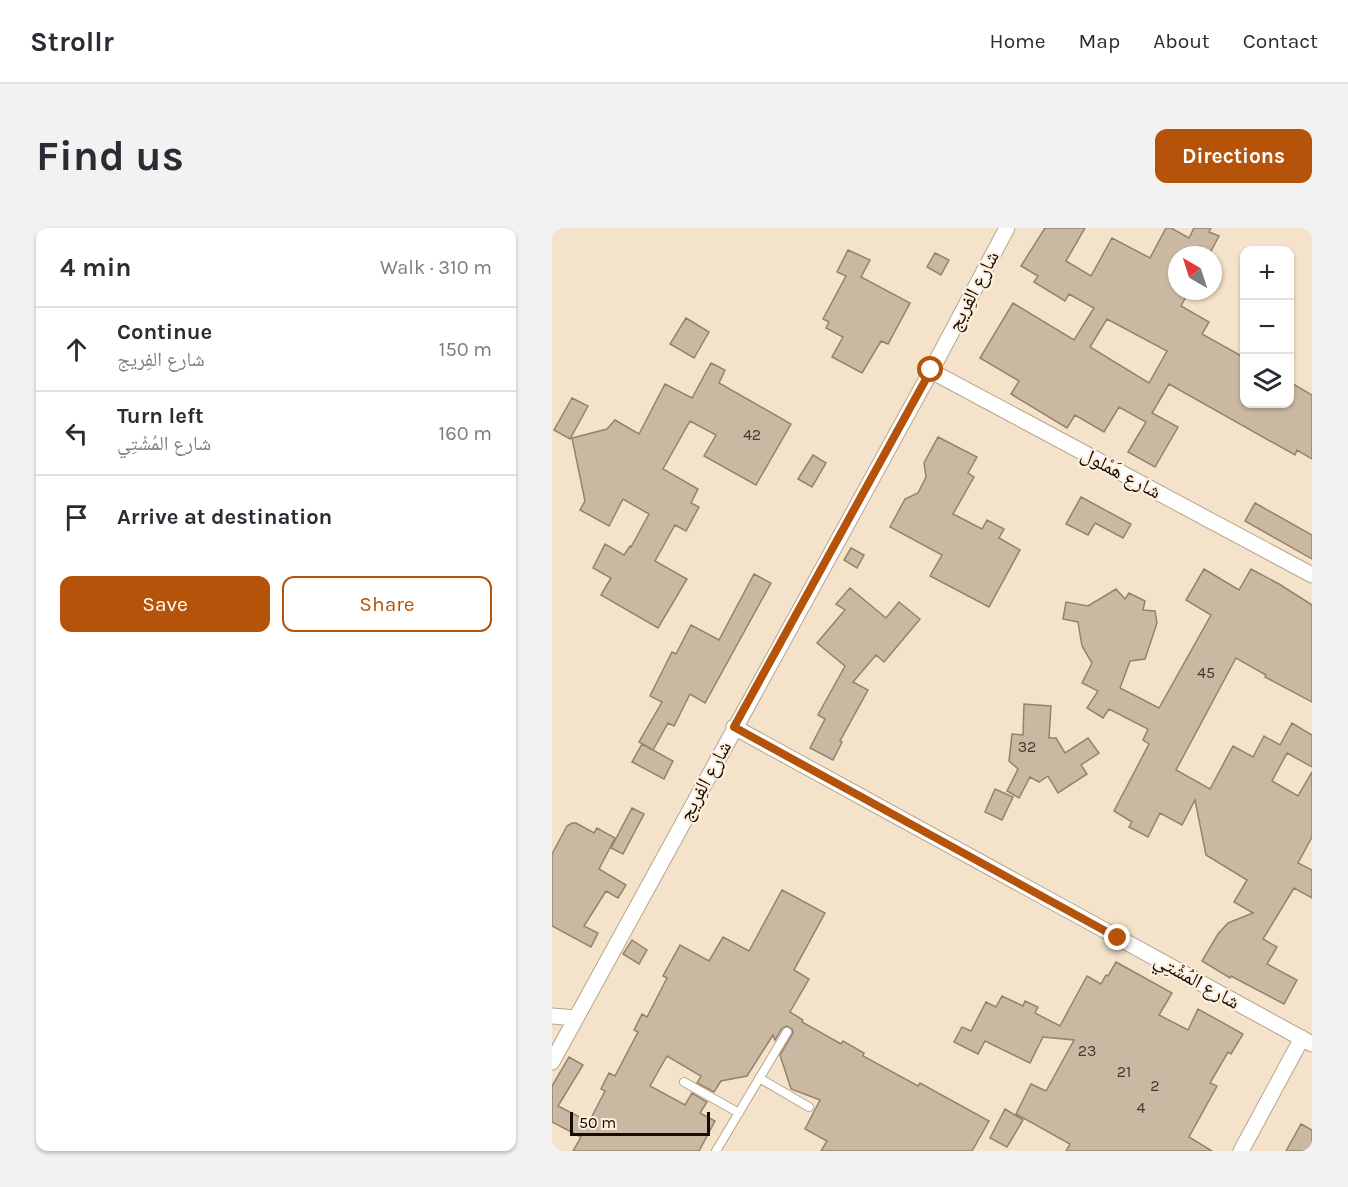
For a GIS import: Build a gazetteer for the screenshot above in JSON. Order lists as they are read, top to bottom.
{
  "streets": {
    "street": ["شارع الفِريج", "شارع هَمْلول", "شارع المُشْتِي"]
  },
  "crossings": [
    ["شارع الفِريج", "شارع هَمْلول"],
    ["شارع الفِريج", "شارع المُشْتِي"]
  ],
  "house_numbers": [
    "42",
    "45",
    "32",
    "23",
    "21",
    "2",
    "4"
  ],
  "scale_bar": "50 m",
  "north": "top left",
  "page": {
    "header": "Strollr",
    "nav": [
      "Home",
      "Map",
      "About",
      "Contact"
    ],
    "buttons": [
      "Directions",
      ["Save", "Share"]
    ],
    "title": "Find us",
    "heading": ["4 min", "Walk · 310 m"],
    "map_buttons": ["+", "−"],
    "list": [
      ["Continue", "شارع الفِريج", "150 m"],
      ["Turn left", "شارع المُشْتِي", "160 m"],
      "Arrive at destination"
    ],
    "scale": "50 m"
  }
}
